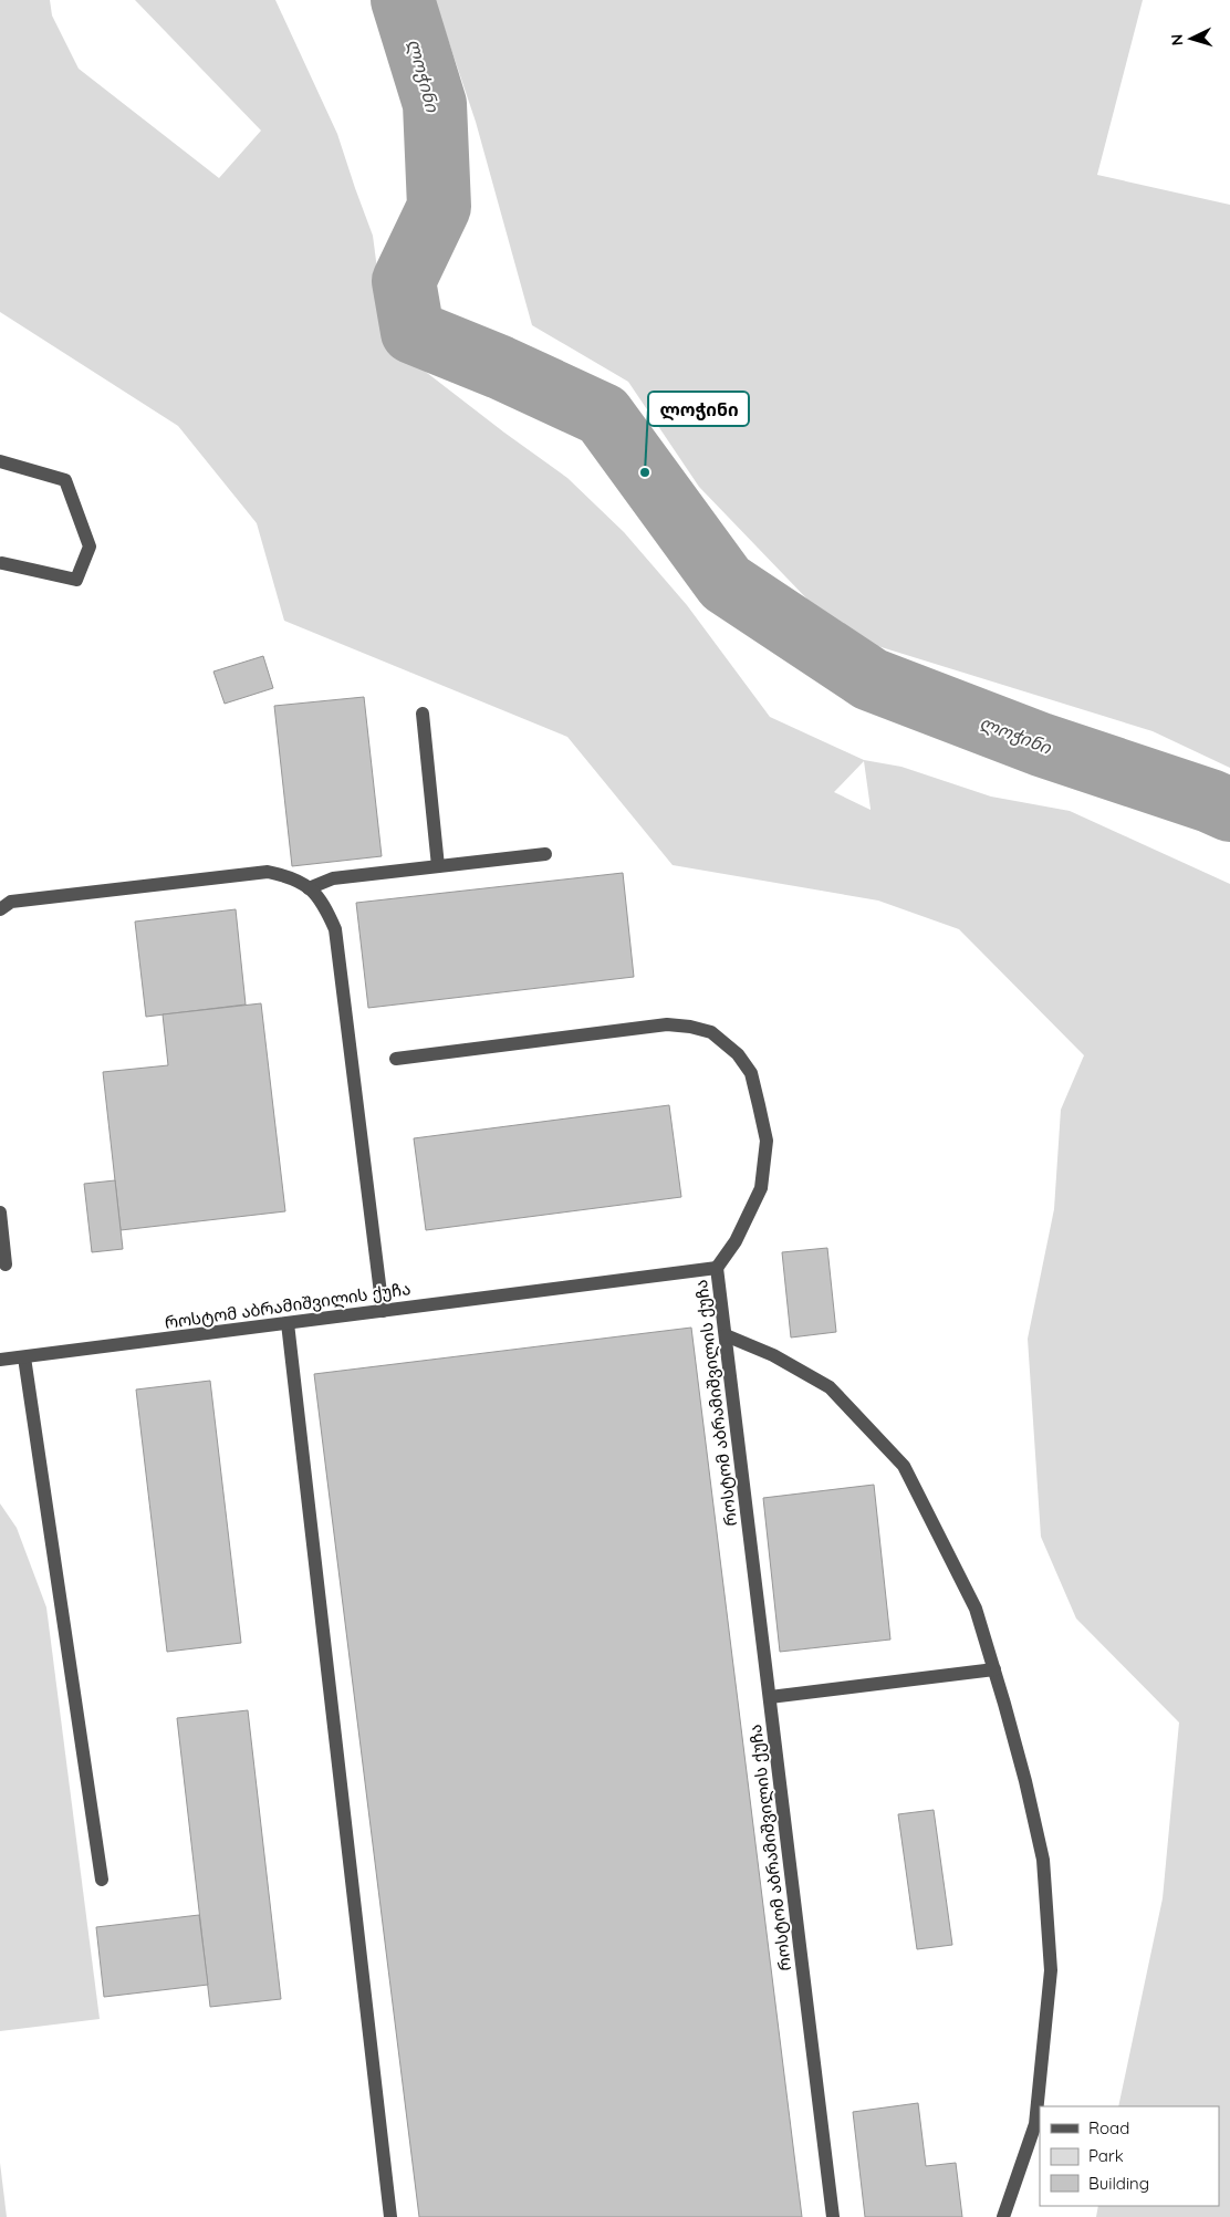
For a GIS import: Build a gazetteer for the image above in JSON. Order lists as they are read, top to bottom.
{
  "streets": {
    "street": ["როსტომ აბრამიშვილის ქუჩა"]
  },
  "water": ["ლოჭინი"],
  "places": ["ლოჭინი"],
  "legend": ["Road", "Park", "Building"],
  "north": "left"
}
